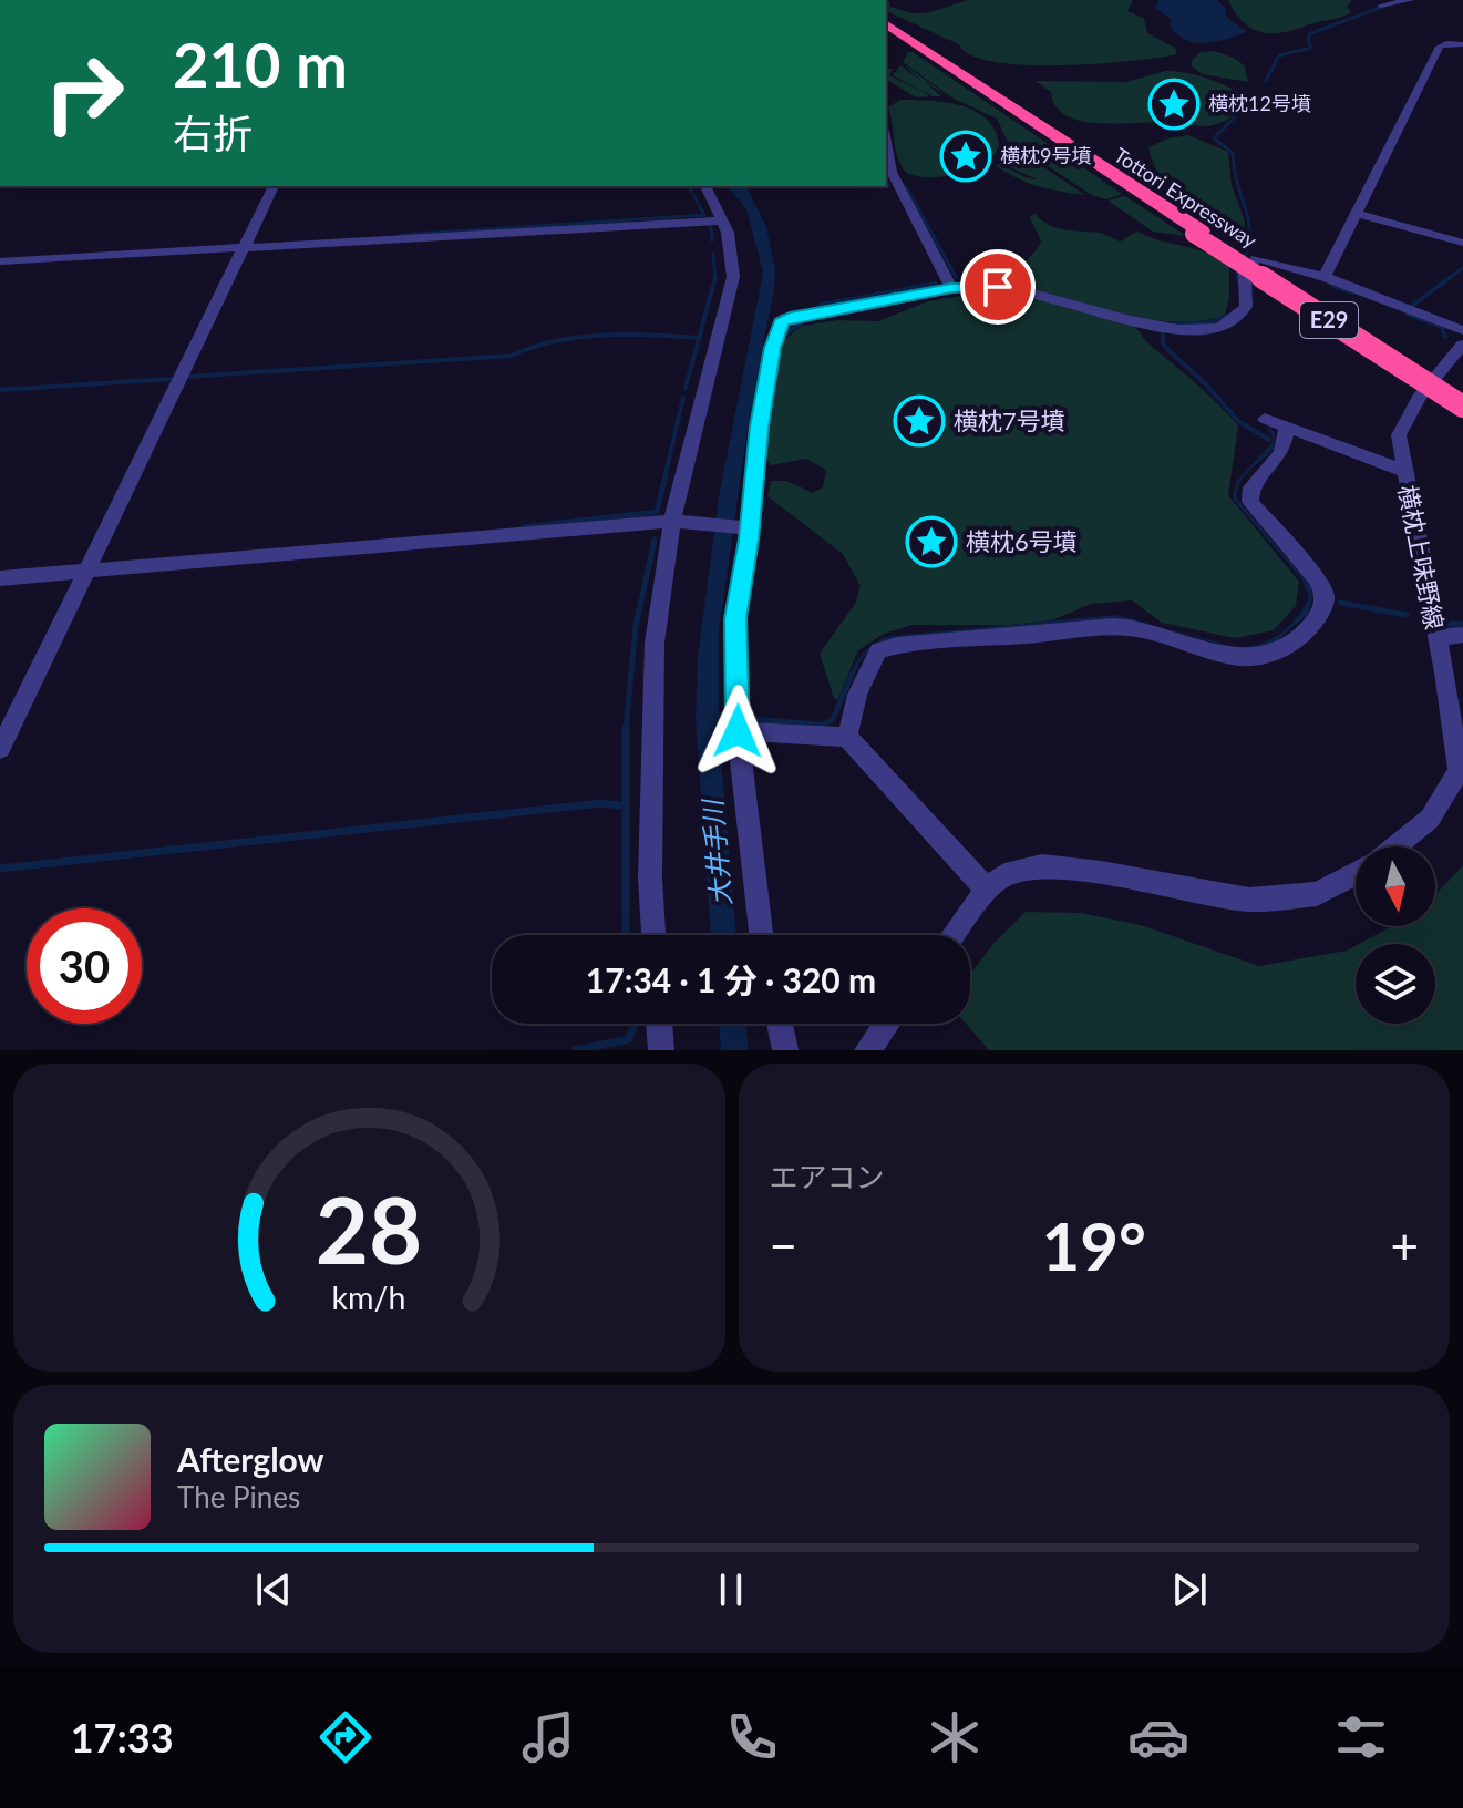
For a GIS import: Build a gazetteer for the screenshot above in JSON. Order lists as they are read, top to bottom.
{
  "streets": {
    "highway": ["Tottori Expressway", "E29"],
    "street": ["横枕上味野線"]
  },
  "water": ["大井手川"],
  "places": {
    "place": [
      "横枕12号墳",
      "横枕9号墳",
      "横枕7号墳",
      "横枕6号墳"
    ]
  },
  "north": "bottom",
  "page": {
    "turn": ["210 m", "右折"],
    "limit": "30",
    "trip": "17:34 · 1 分 · 320 m",
    "tile": "エアコン",
    "heat": ["−", "19°", "+"],
    "song": ["Afterglow", "The Pines"],
    "tabs": "17:33",
    "gauge": ["28", "km/h"]
  }
}
